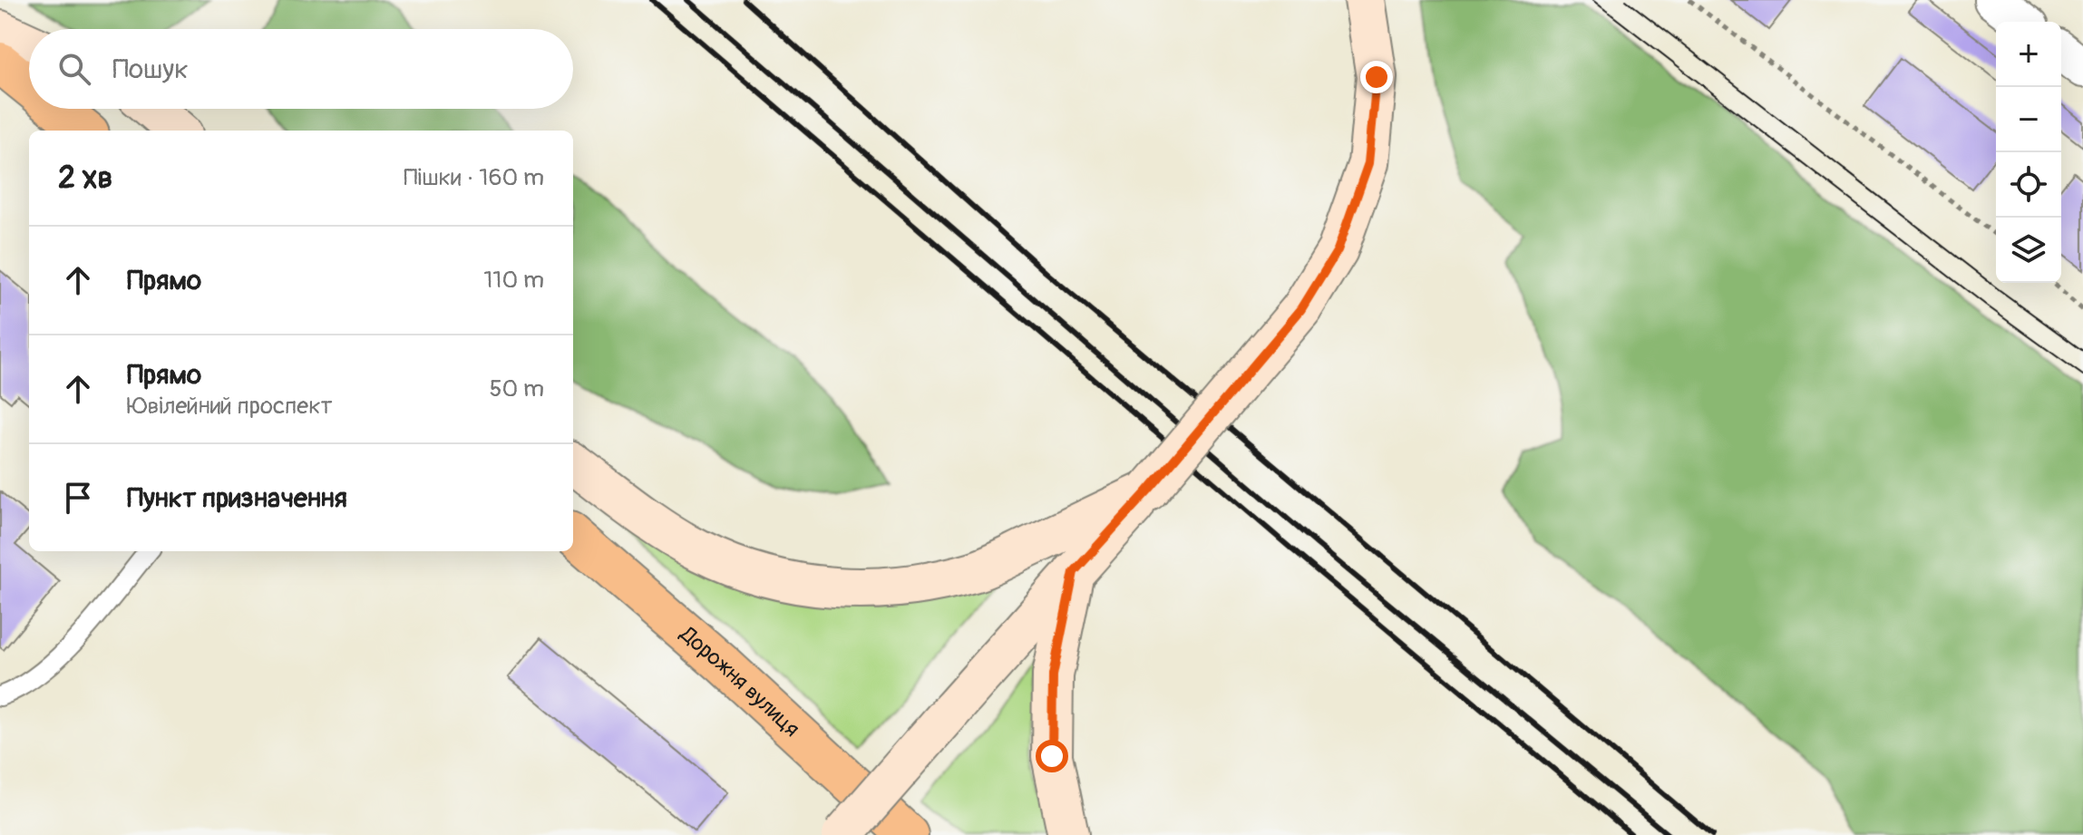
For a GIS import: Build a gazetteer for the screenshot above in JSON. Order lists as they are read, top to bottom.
{
  "streets": {
    "main road": ["Дорожня вулиця"]
  },
  "page": {
    "map_buttons": ["+", "−"],
    "search": "Пошук",
    "heading": ["2 хв", "Пішки · 160 m"],
    "list": [
      ["Прямо", "110 m"],
      ["Прямо", "Ювілейний проспект", "50 m"],
      "Пункт призначення"
    ]
  }
}
